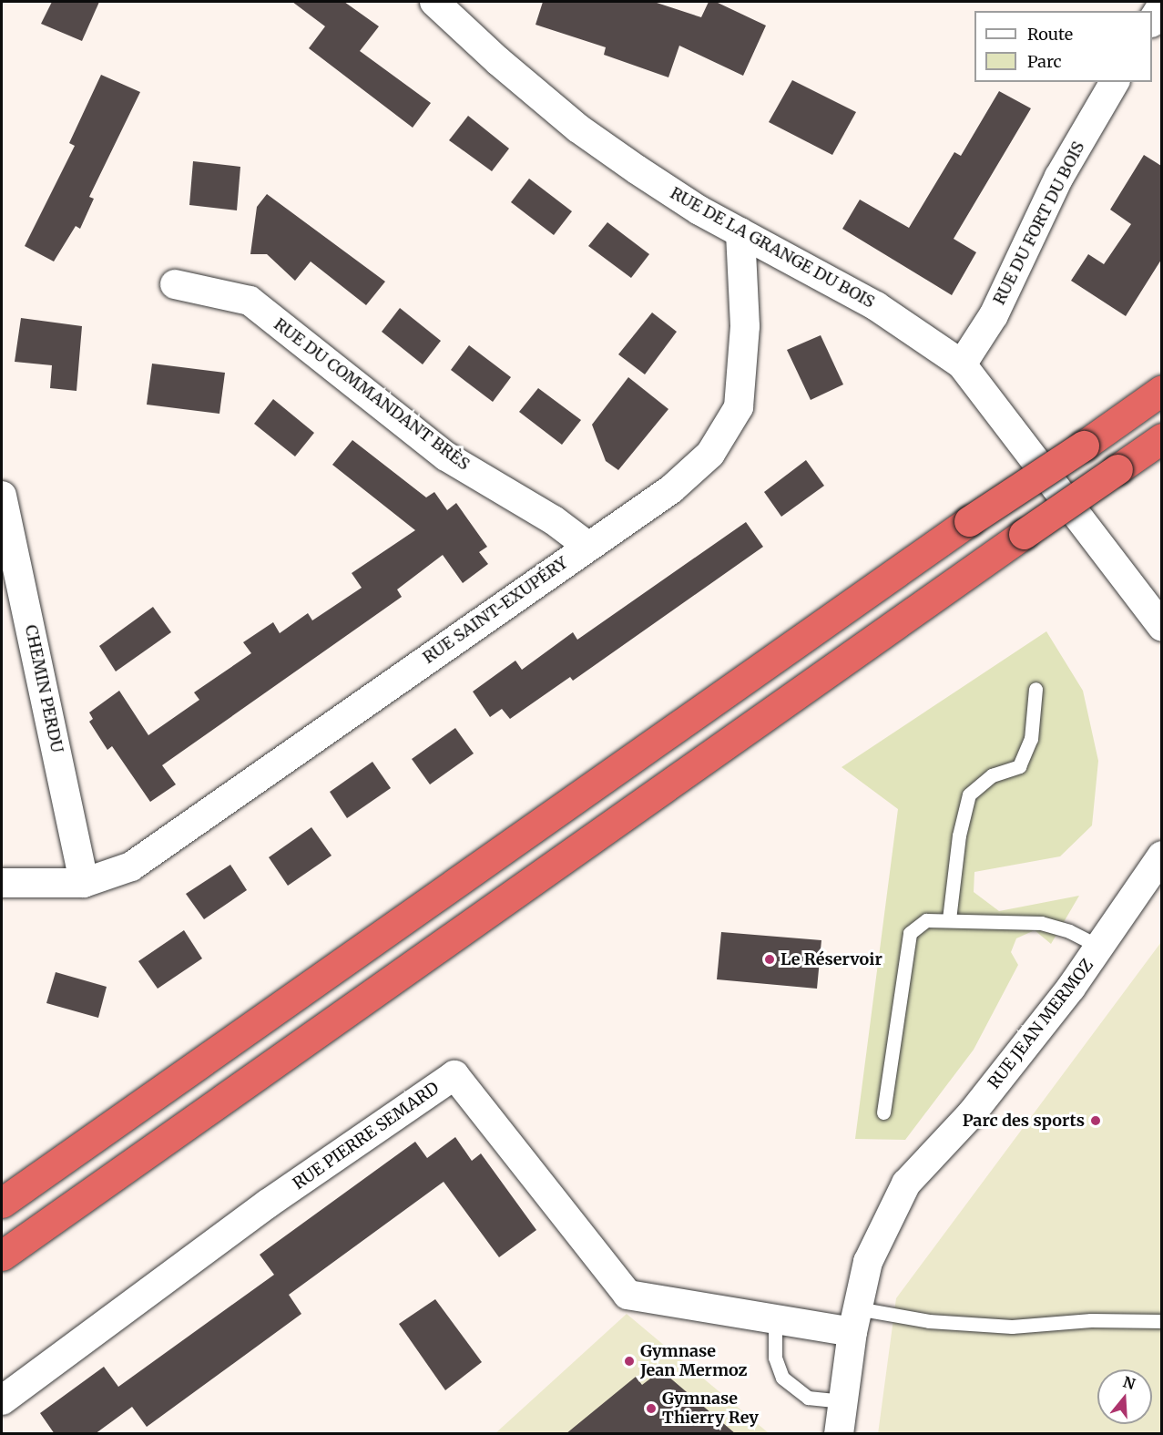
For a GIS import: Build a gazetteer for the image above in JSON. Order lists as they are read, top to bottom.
{
  "streets": {
    "street": [
      "RUE DU FORT DU BOIS",
      "RUE DE LA GRANGE DU BOIS",
      "RUE DU COMMANDANT BRÈS",
      "RUE SAINT-EXUPÉRY",
      "CHEMIN PERDU",
      "RUE JEAN MERMOZ",
      "RUE PIERRE SEMARD"
    ]
  },
  "crossings": [
    ["RUE DU FORT DU BOIS", "RUE DE LA GRANGE DU BOIS"],
    ["RUE DE LA GRANGE DU BOIS", "RUE SAINT-EXUPÉRY"],
    ["RUE DU COMMANDANT BRÈS", "RUE SAINT-EXUPÉRY"],
    ["RUE SAINT-EXUPÉRY", "CHEMIN PERDU"],
    ["RUE JEAN MERMOZ", "RUE PIERRE SEMARD"]
  ],
  "places": [
    "Le Réservoir",
    "Parc des sports",
    "Gymnase Jean Mermoz",
    "Gymnase Thierry Rey"
  ],
  "legend": ["Route", "Parc"],
  "north": "top"
}
